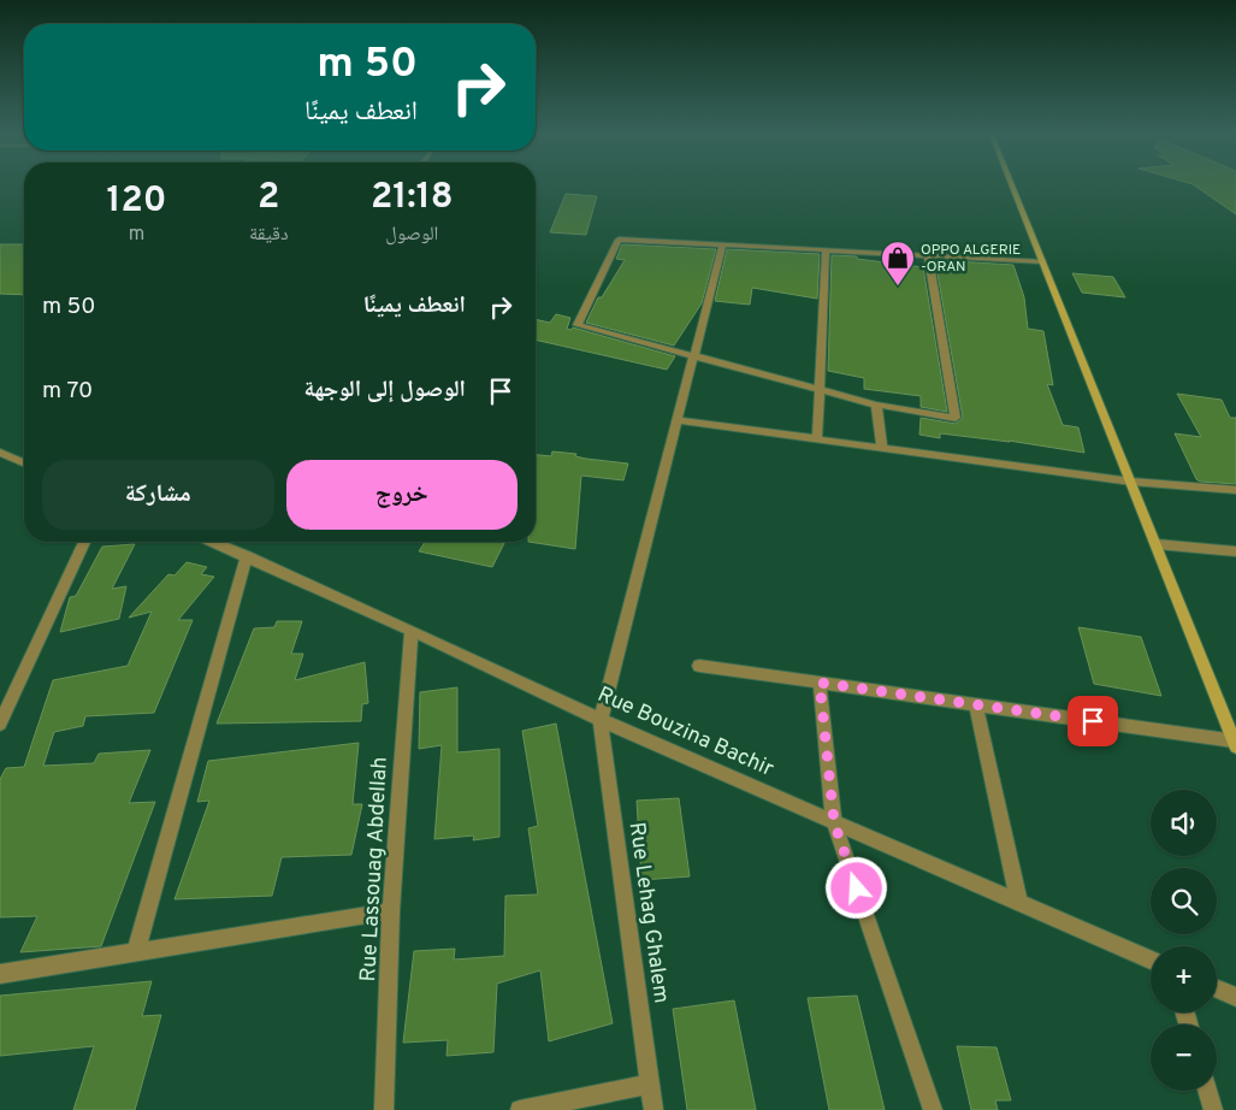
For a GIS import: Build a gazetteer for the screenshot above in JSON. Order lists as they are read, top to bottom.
{
  "streets": {
    "street": ["Rue Bouzina Bachir", "Rue Lassouag Abdellah", "Rue Lehag Ghalem"]
  },
  "crossings": [
    ["Rue Bouzina Bachir", "Rue Lassouag Abdellah"],
    ["Rue Bouzina Bachir", "Rue Lehag Ghalem"]
  ],
  "places": {
    "shop": ["OPPO ALGERIE -ORAN"]
  },
  "page": {
    "turn": ["50 m", "انعطف يمينًا"],
    "eta": [
      "21:18",
      "الوصول",
      "2",
      "دقيقة",
      "120",
      "m"
    ],
    "list": [
      {
        "name": "انعطف يمينًا",
        "value": "50 m"
      },
      {
        "name": "الوصول إلى الوجهة",
        "value": "70 m"
      }
    ],
    "buttons": ["خروج", "مشاركة"],
    "map_buttons": ["+", "−"]
  }
}
